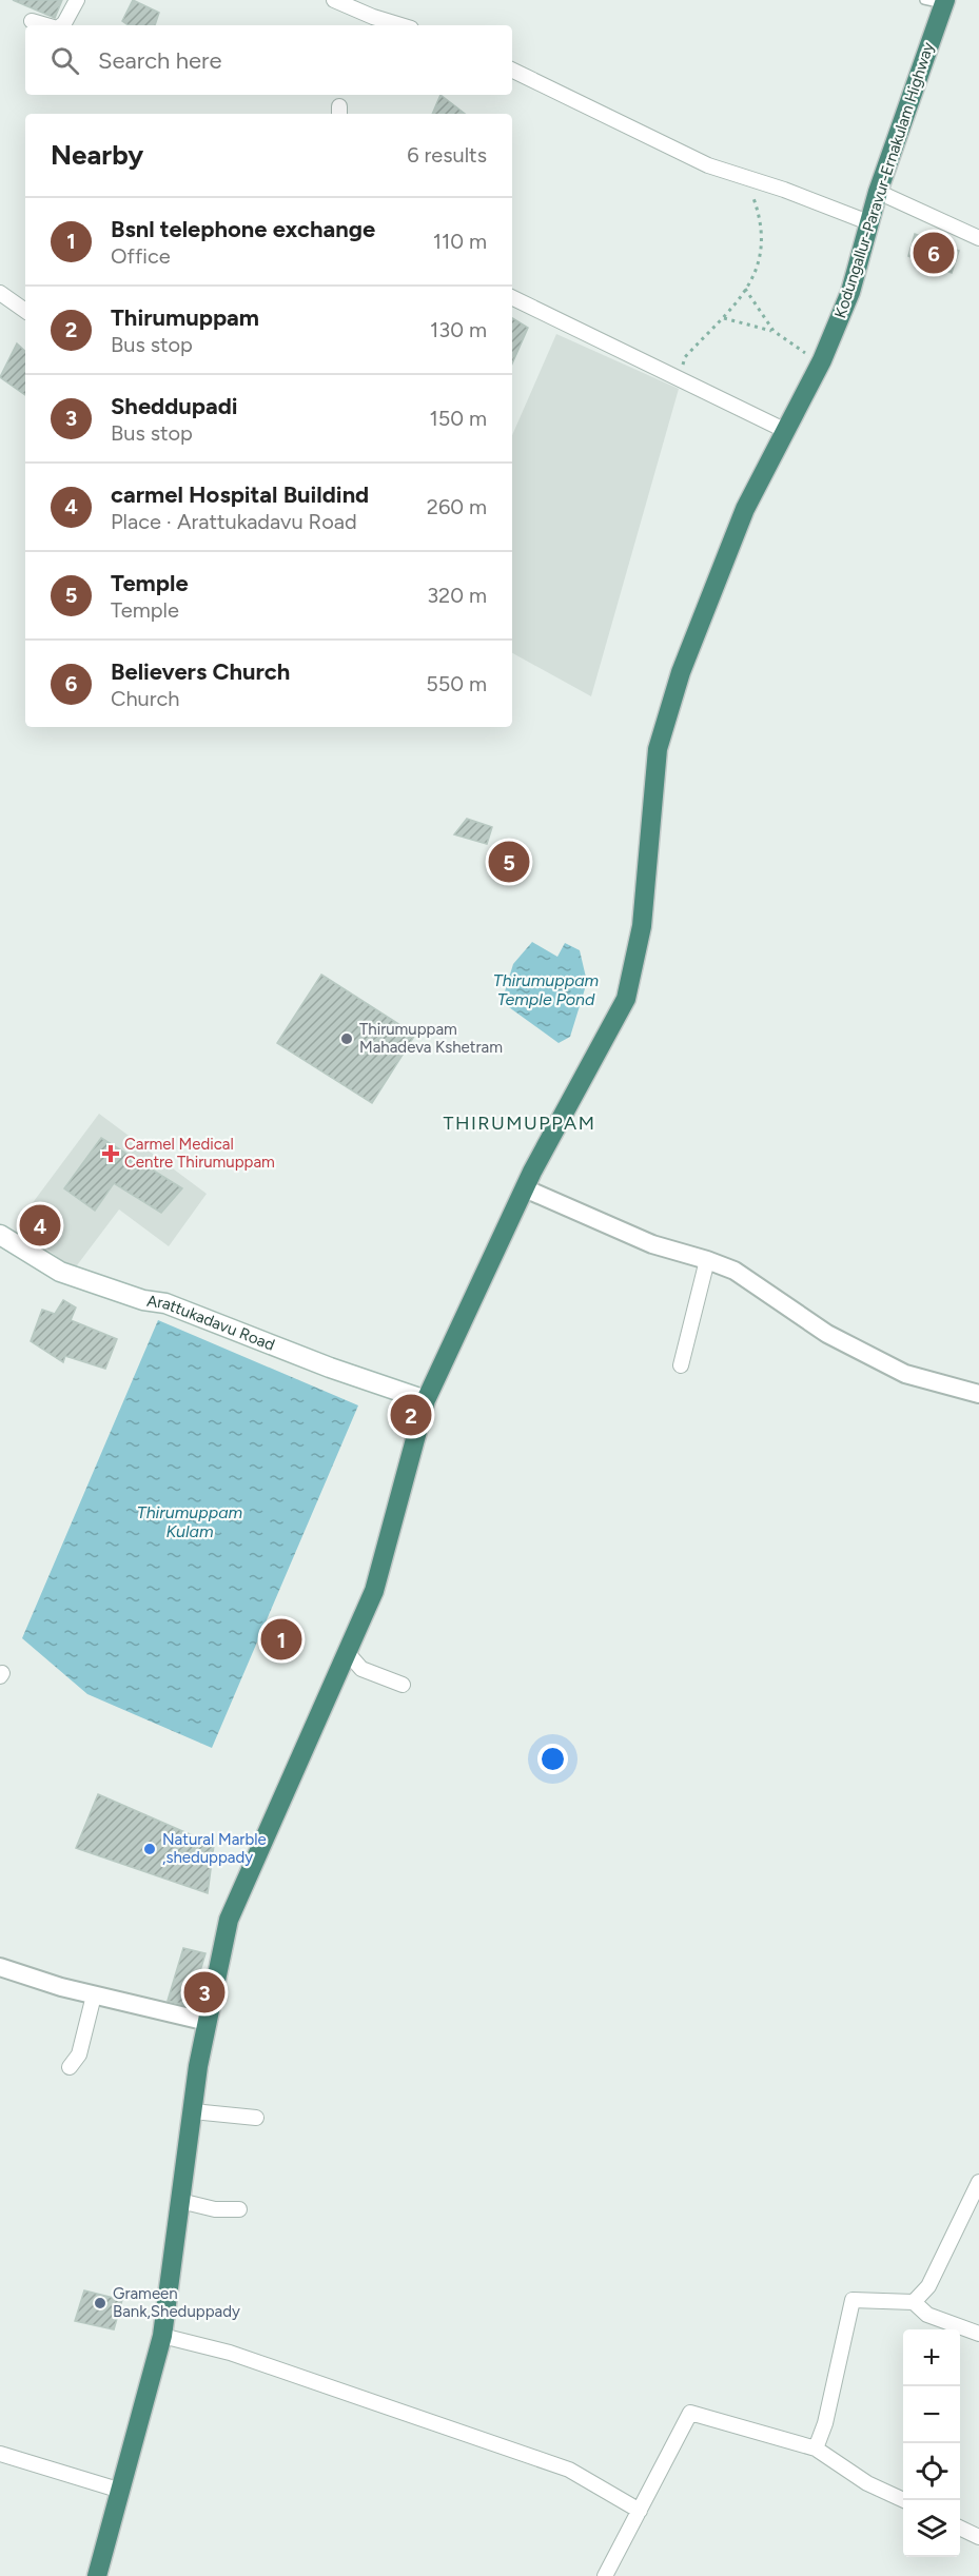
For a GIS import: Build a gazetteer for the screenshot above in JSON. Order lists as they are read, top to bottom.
{
  "streets": {
    "highway": ["Kodungallur-Paravur-Ernakulam Highway"],
    "main road": ["Arattukadavu Road"]
  },
  "crossings": [
    ["Kodungallur-Paravur-Ernakulam Highway", "Arattukadavu Road"]
  ],
  "districts": ["THIRUMUPPAM"],
  "water": ["Thirumuppam Temple Pond", "Thirumuppam Kulam"],
  "places": {
    "other": ["Thirumuppam Mahadeva Kshetram", "Natural Marble ,sheduppady", "Grameen Bank,Sheduppady"],
    "health": ["Carmel Medical Centre Thirumuppam"]
  },
  "page": {
    "search": "Search here",
    "heading": ["Nearby", "6 results"],
    "list": [
      {
        "mark": "1",
        "name": "Bsnl telephone exchange",
        "note": "Office",
        "value": "110 m"
      },
      {
        "mark": "2",
        "name": "Thirumuppam",
        "note": "Bus stop",
        "value": "130 m"
      },
      {
        "mark": "3",
        "name": "Sheddupadi",
        "note": "Bus stop",
        "value": "150 m"
      },
      {
        "mark": "4",
        "name": "carmel Hospital Buildind",
        "note": "Place · Arattukadavu Road",
        "value": "260 m"
      },
      {
        "mark": "5",
        "name": "Temple",
        "note": "Temple",
        "value": "320 m"
      },
      {
        "mark": "6",
        "name": "Believers Church",
        "note": "Church",
        "value": "550 m"
      }
    ],
    "pins": [
      "6",
      "5",
      "4",
      "2",
      "1",
      "3"
    ],
    "map_buttons": ["+", "−"]
  }
}
